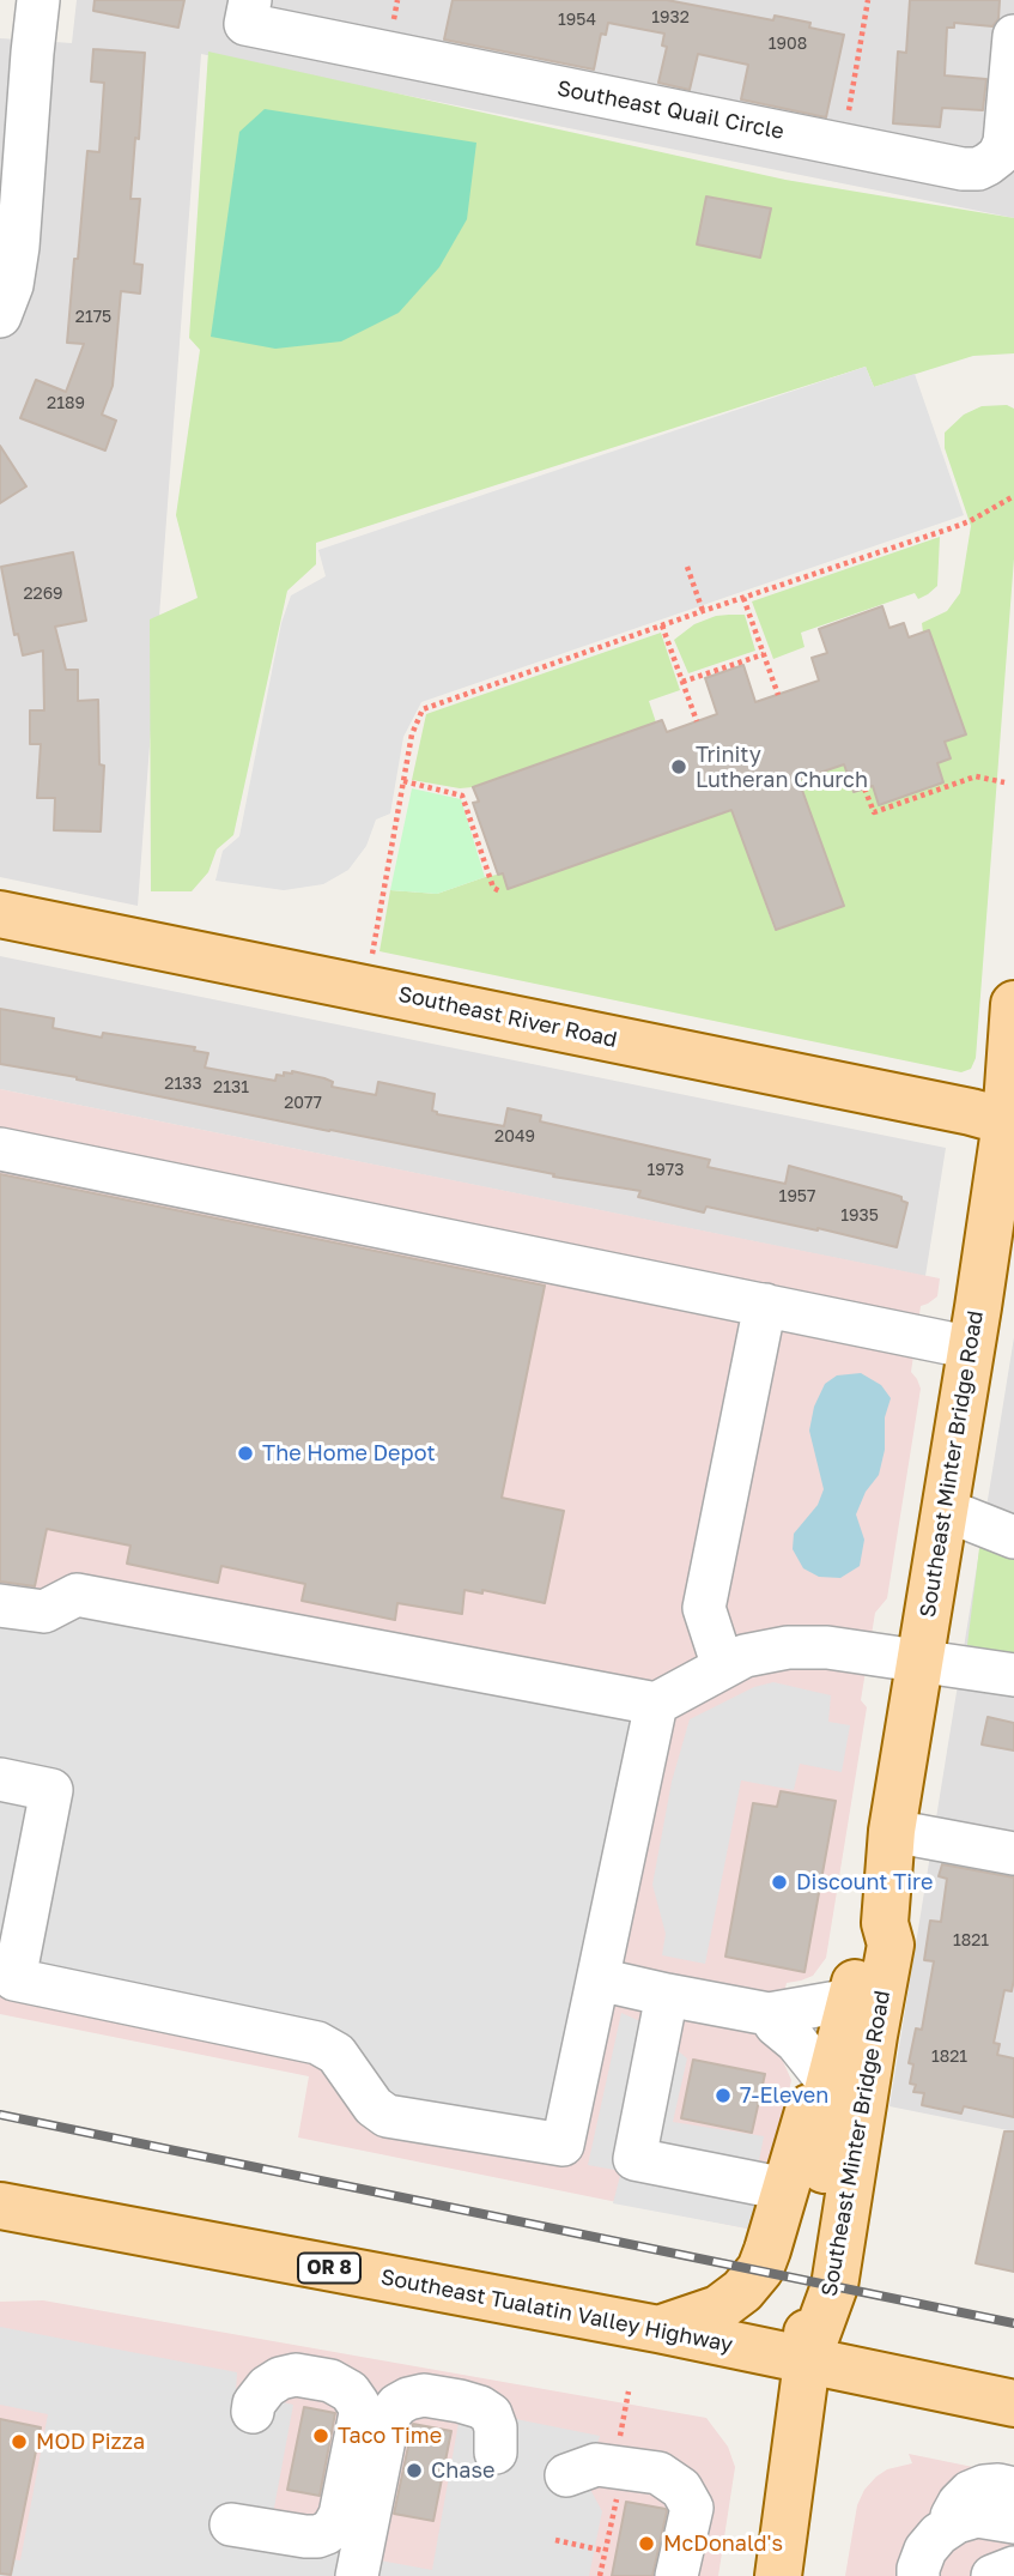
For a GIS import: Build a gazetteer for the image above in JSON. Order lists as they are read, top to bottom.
{
  "streets": {
    "main road": [
      "Southeast River Road",
      "Southeast Minter Bridge Road",
      "OR 8",
      "Southeast Tualatin Valley Highway"
    ],
    "street": ["Southeast Quail Circle"]
  },
  "crossings": [
    ["Southeast River Road", "Southeast Minter Bridge Road"],
    ["Southeast Minter Bridge Road", "Southeast Tualatin Valley Highway"]
  ],
  "places": [
    "Trinity Lutheran Church",
    "The Home Depot",
    "Discount Tire",
    "7-Eleven",
    "Taco Time",
    "MOD Pizza",
    "Chase",
    "McDonald's"
  ],
  "house_numbers": [
    "1932",
    "1954",
    "1908",
    "2175",
    "2189",
    "2269",
    "2133",
    "2131",
    "2077",
    "2049",
    "1973",
    "1957",
    "1935",
    "1821",
    "1821"
  ]
}
